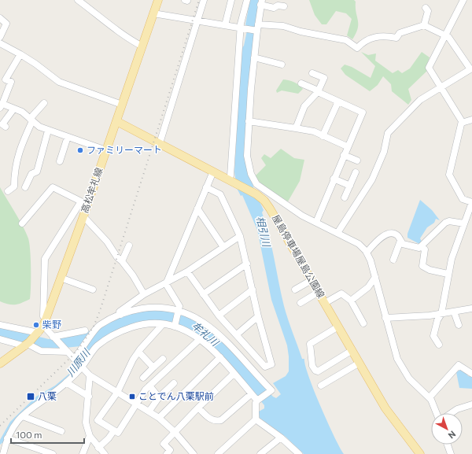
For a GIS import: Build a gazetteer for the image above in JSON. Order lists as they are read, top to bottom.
{
  "streets": {
    "main road": ["高松牟礼線", "屋島停車場屋島公園線"]
  },
  "crossings": [
    ["高松牟礼線", "屋島停車場屋島公園線"]
  ],
  "water": ["相引川", "牟礼川", "川原川"],
  "places": {
    "other": ["ファミリーマート", "柴野"],
    "transit": ["八栗", "ことでん八栗駅前"]
  },
  "scale_bar": "100 m",
  "north": "bottom right"
}
